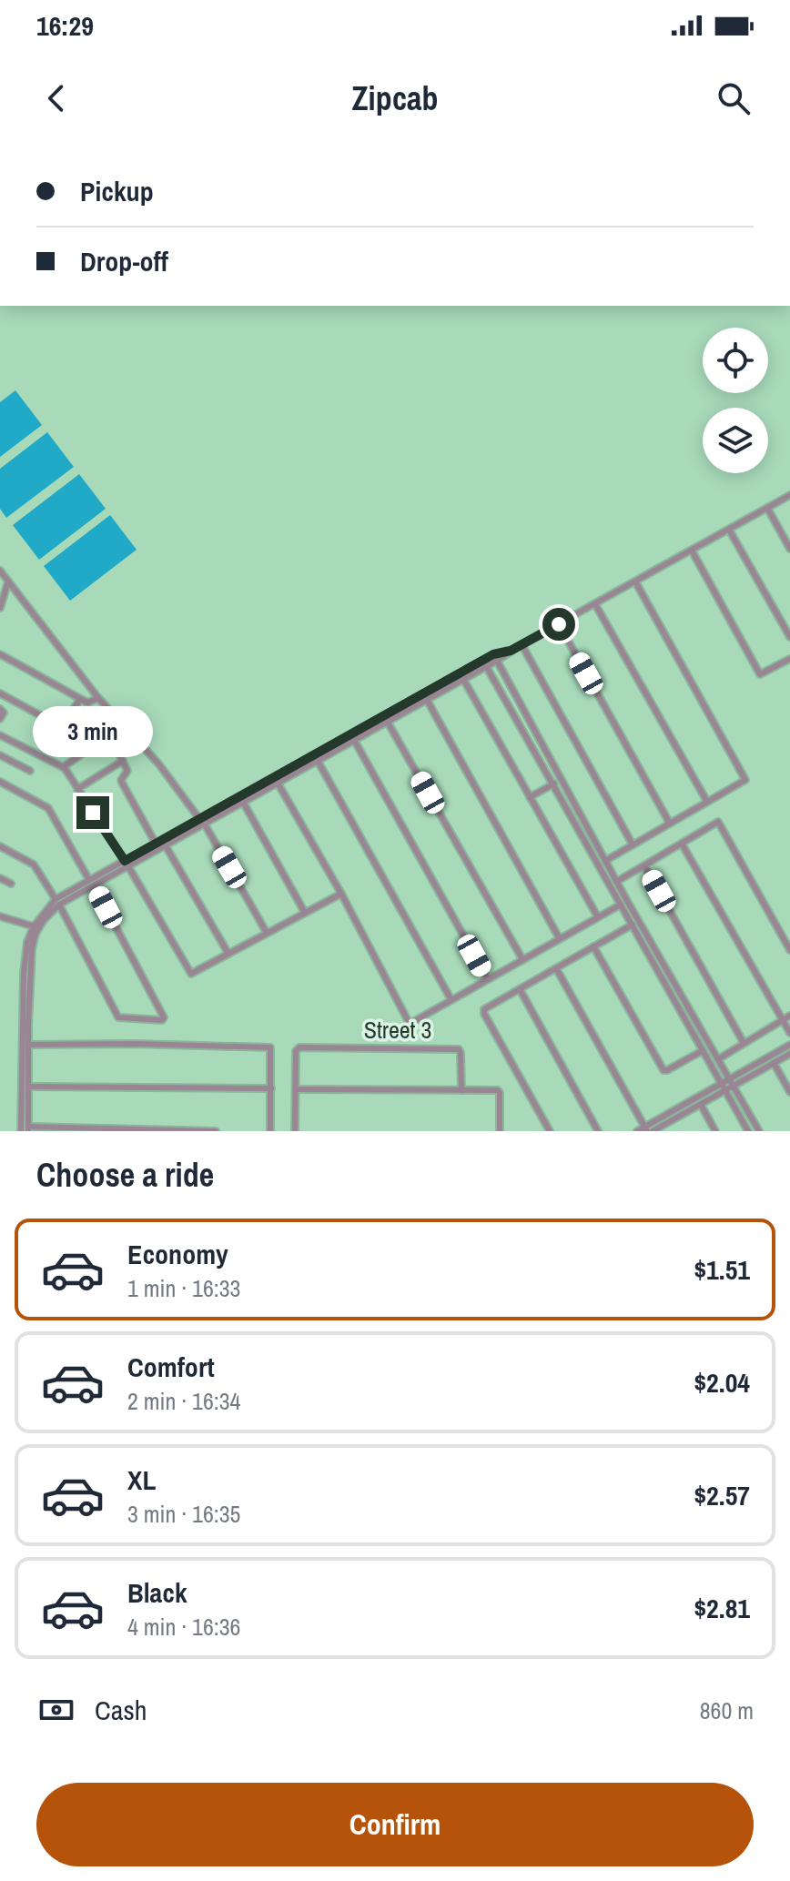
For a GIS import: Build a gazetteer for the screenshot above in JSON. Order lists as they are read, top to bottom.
{
  "page": {
    "status": "16:29",
    "header": "Zipcab",
    "banner": ["Pickup", "Drop-off"],
    "bubble": "3 min",
    "heading": "Choose a ride",
    "list": [
      {
        "name": "Economy",
        "note": "1 min · 16:33",
        "value": "$1.51"
      },
      {
        "name": "Comfort",
        "note": "2 min · 16:34",
        "value": "$2.04"
      },
      {
        "name": "XL",
        "note": "3 min · 16:35",
        "value": "$2.57"
      },
      {
        "name": "Black",
        "note": "4 min · 16:36",
        "value": "$2.81"
      }
    ],
    "pay": ["Cash", "860 m"],
    "buttons": "Confirm"
  }
}
